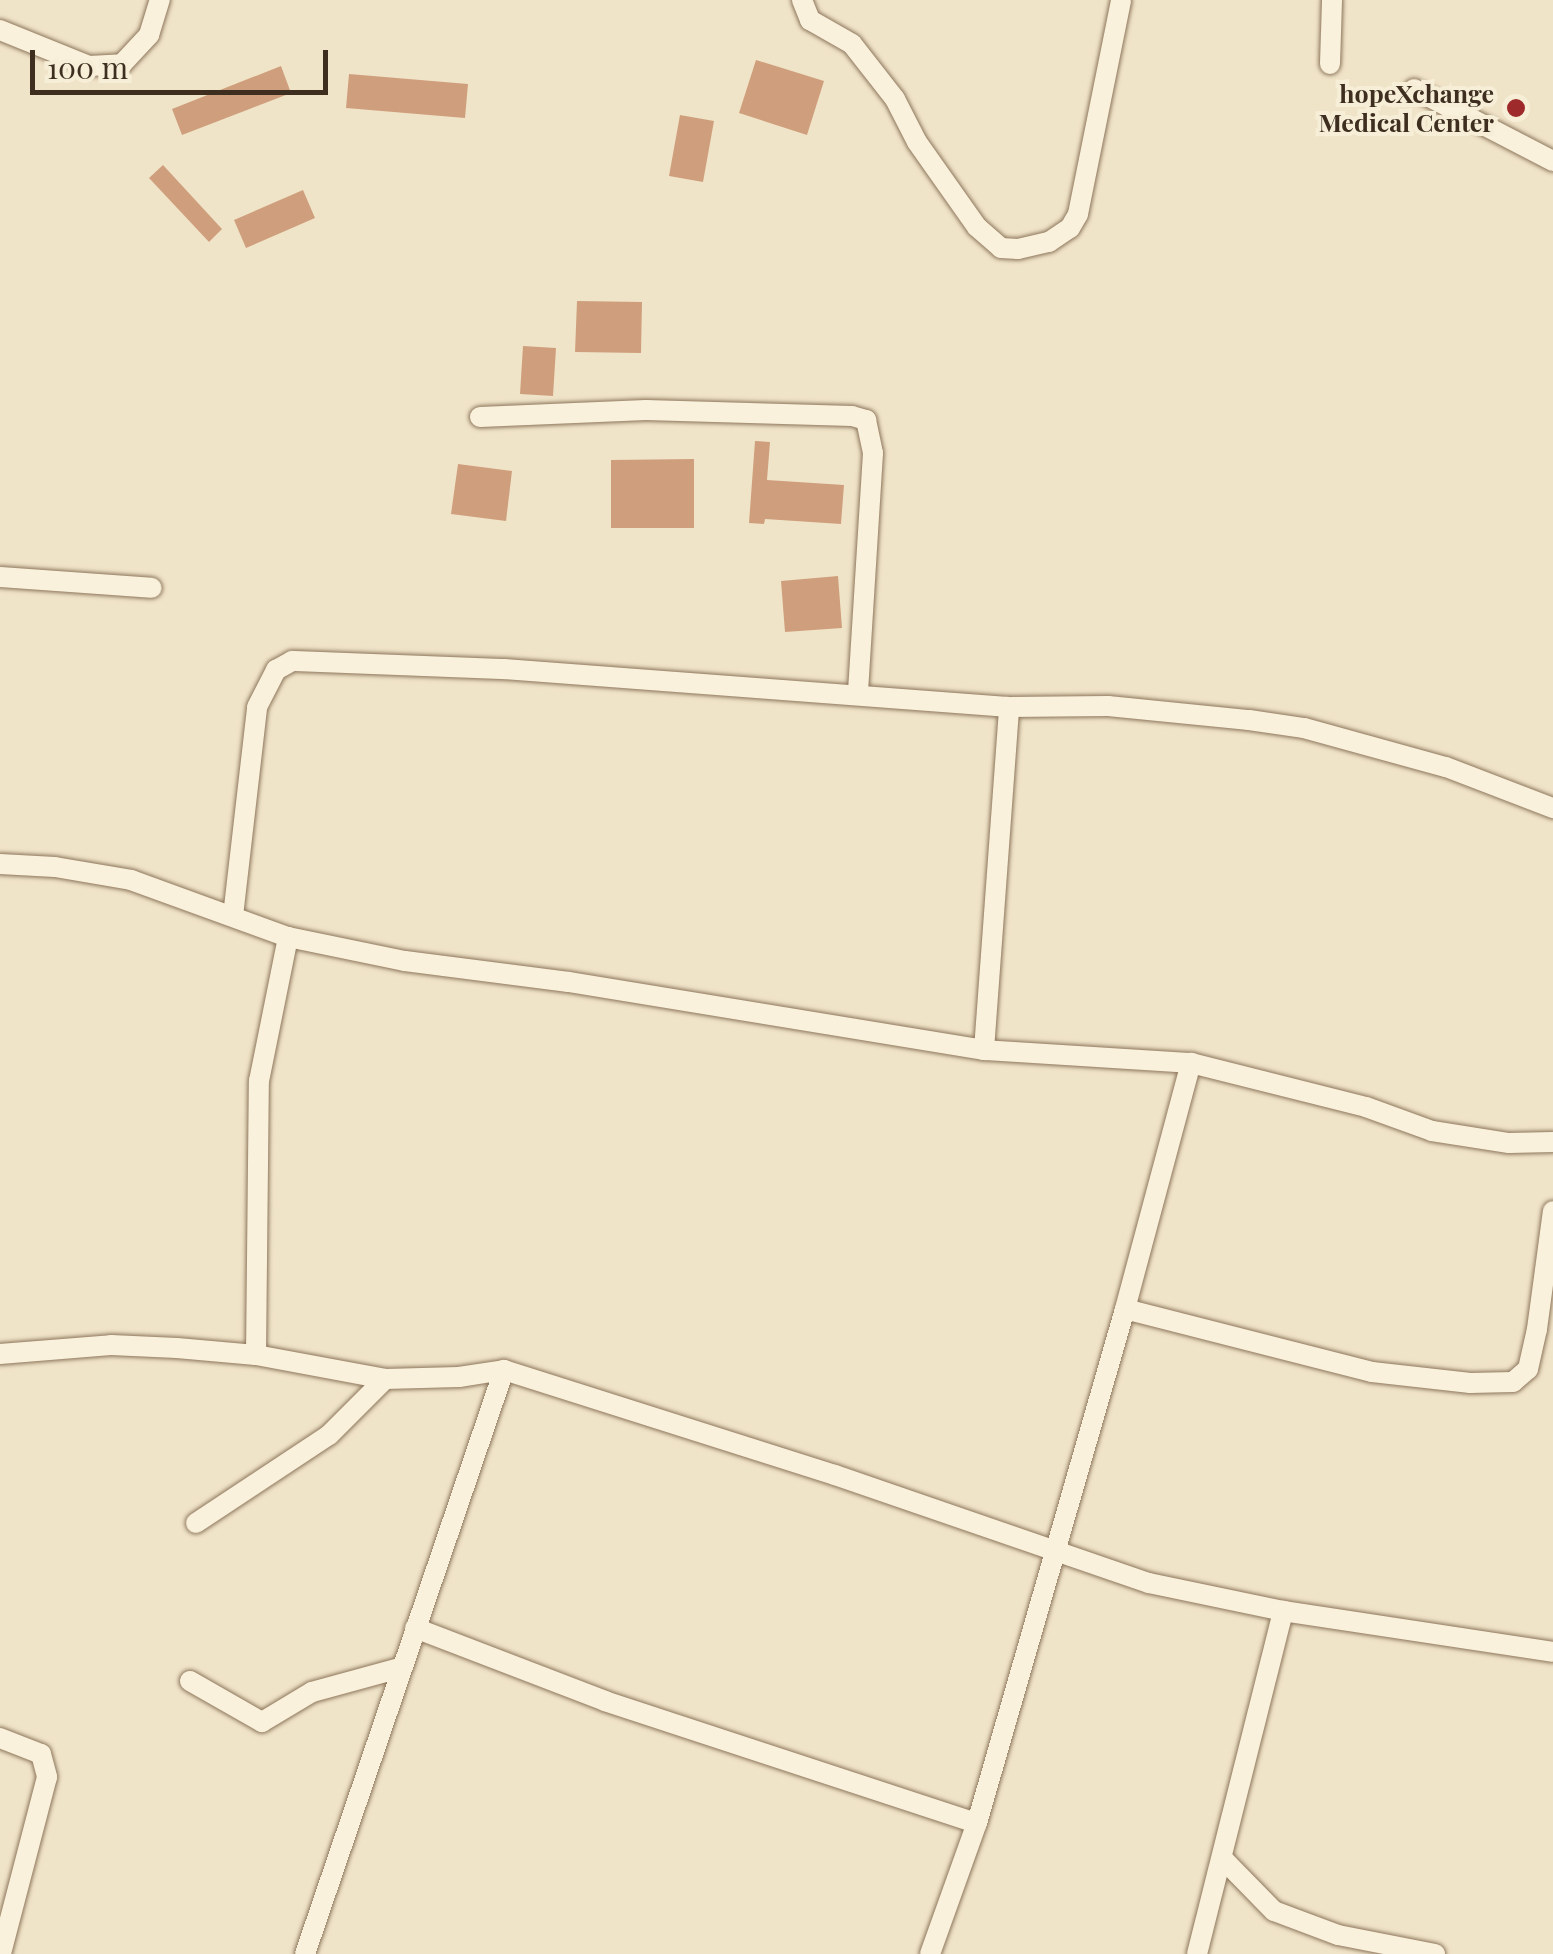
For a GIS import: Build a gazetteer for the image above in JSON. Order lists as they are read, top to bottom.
{
  "places": ["hopeXchange Medical Center"],
  "scale_bar": "100 m"
}
